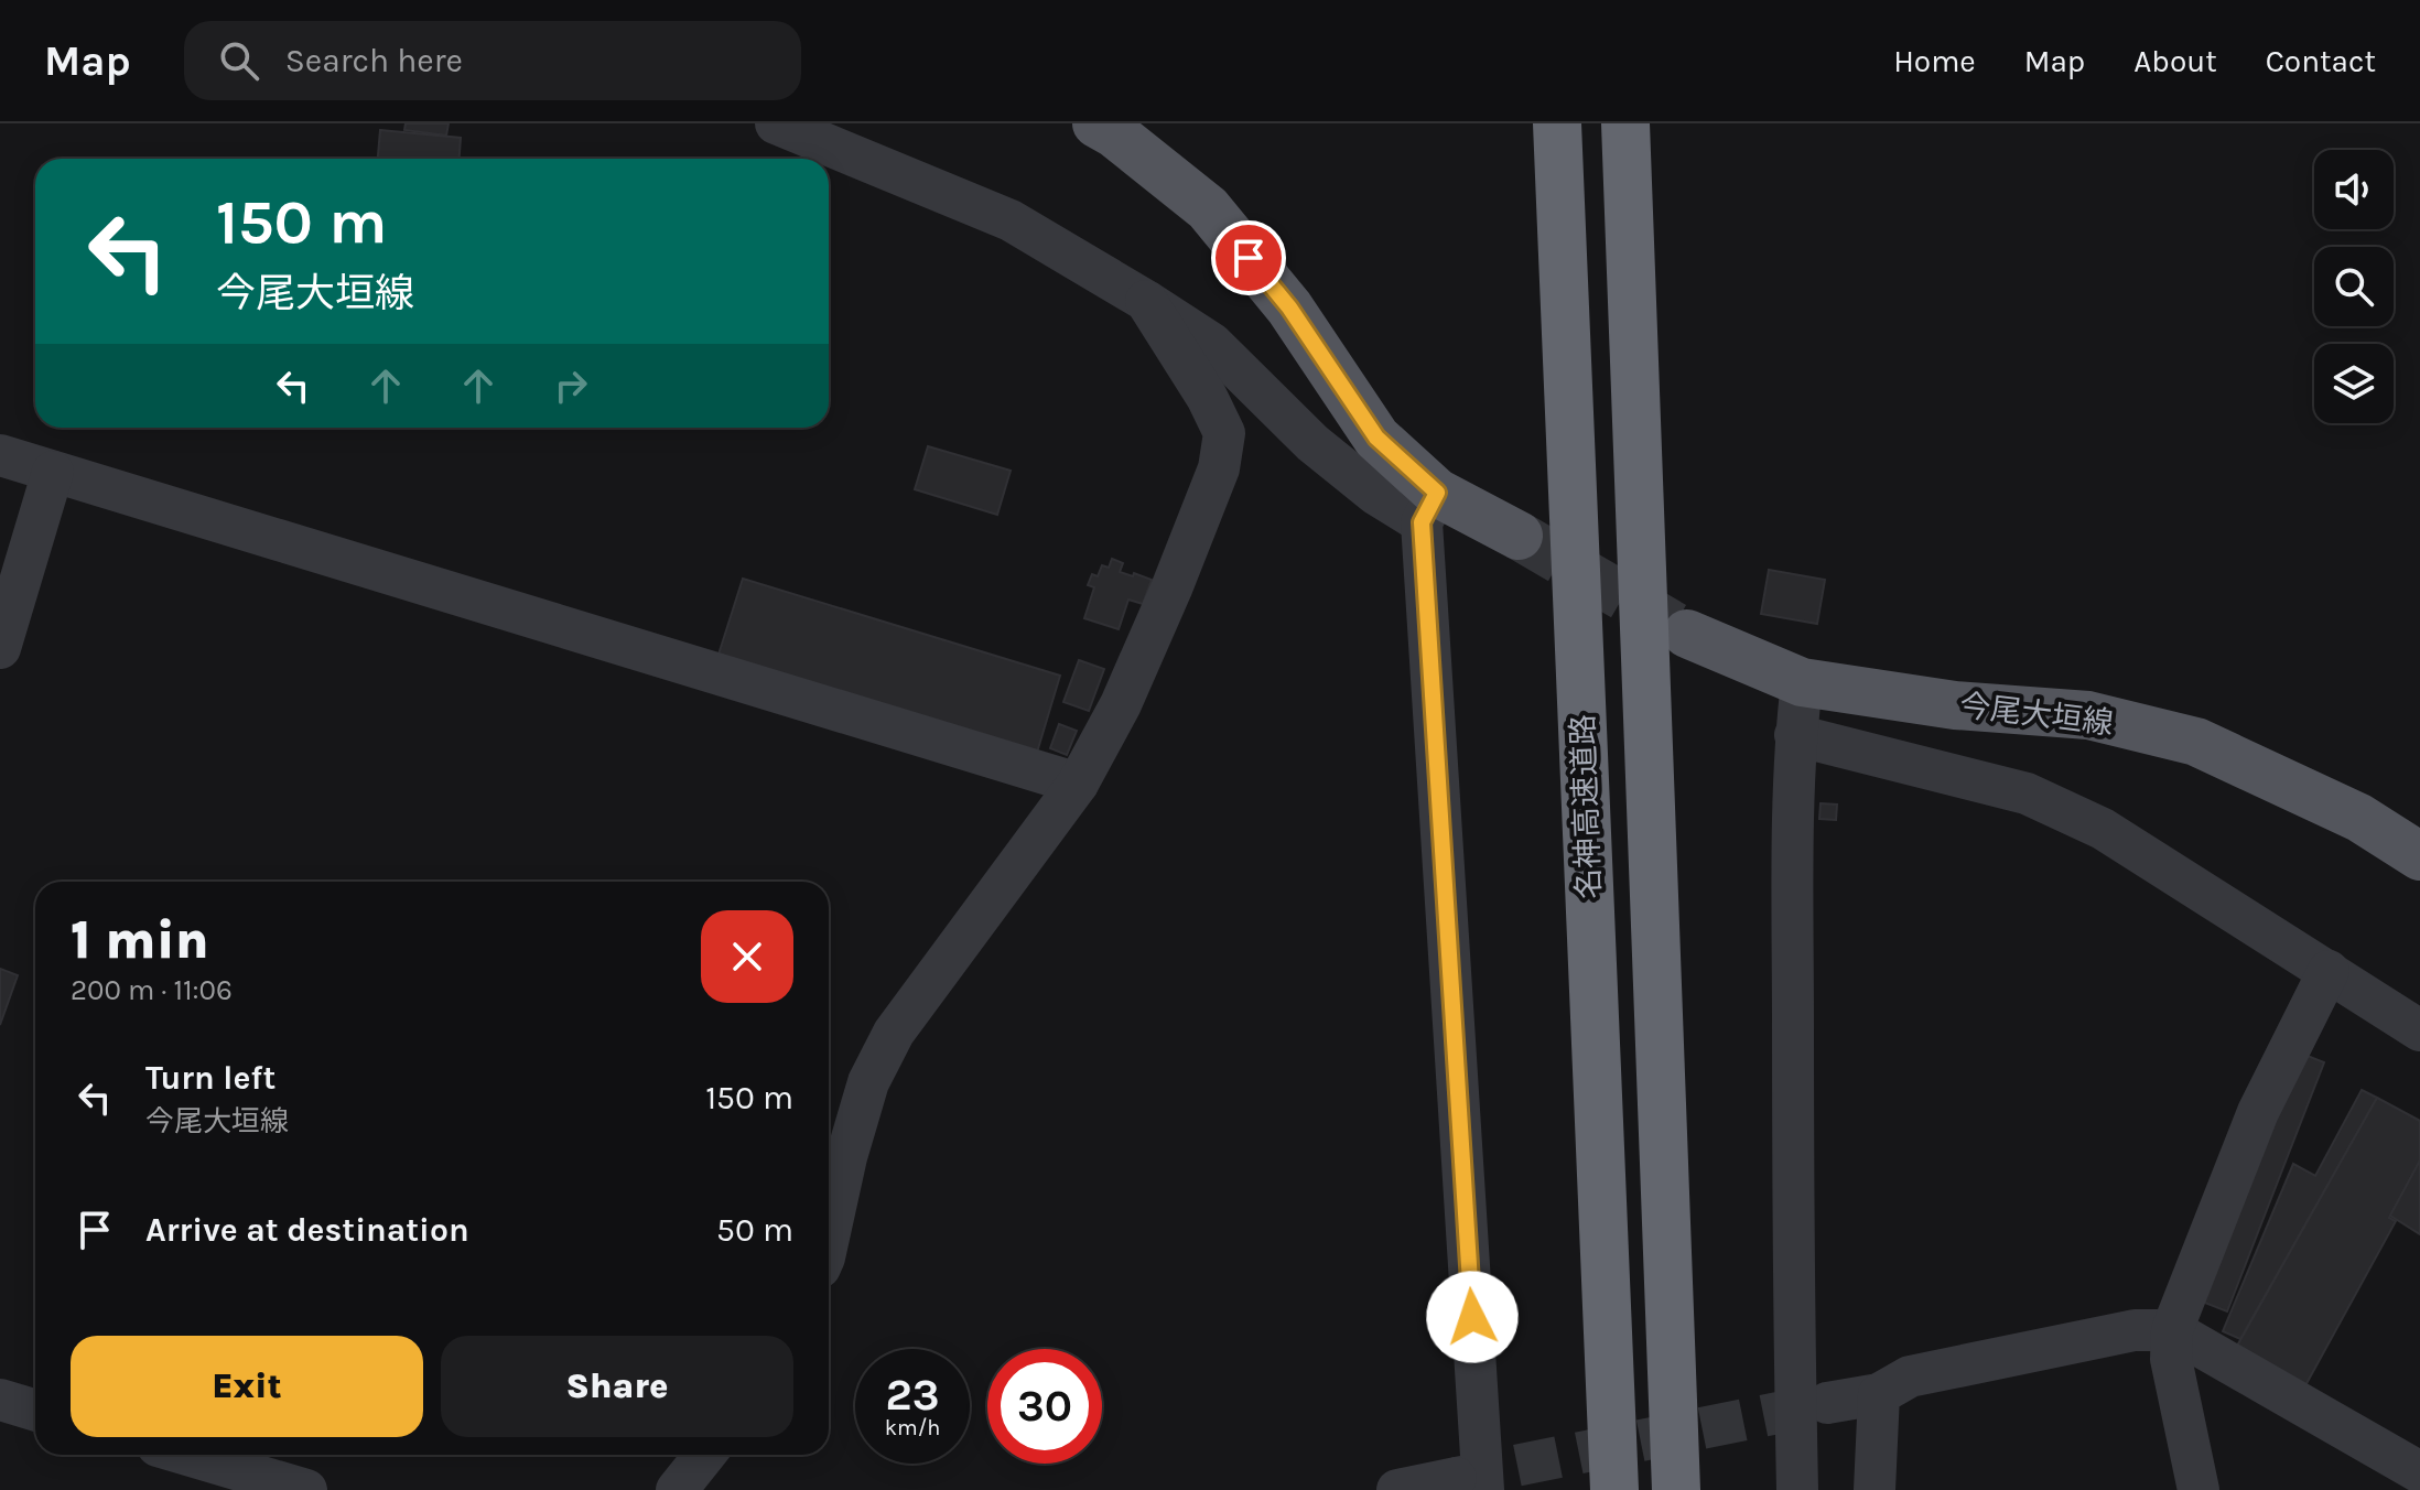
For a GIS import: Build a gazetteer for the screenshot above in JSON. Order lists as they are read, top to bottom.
{
  "streets": {
    "highway": ["名神高速道路"],
    "main road": ["今尾大垣線"]
  },
  "page": {
    "header": "Map",
    "search": "Search here",
    "nav": [
      "Home",
      "Map",
      "About",
      "Contact"
    ],
    "turn": ["150 m", "今尾大垣線"],
    "heading": ["1 min", "200 m · 11:06"],
    "list": [
      {
        "name": "Turn left",
        "note": "今尾大垣線",
        "value": "150 m"
      },
      {
        "name": "Arrive at destination",
        "value": "50 m"
      }
    ],
    "buttons": ["Exit", "Share"],
    "speed": "23 km/h",
    "limit": "30"
  }
}
